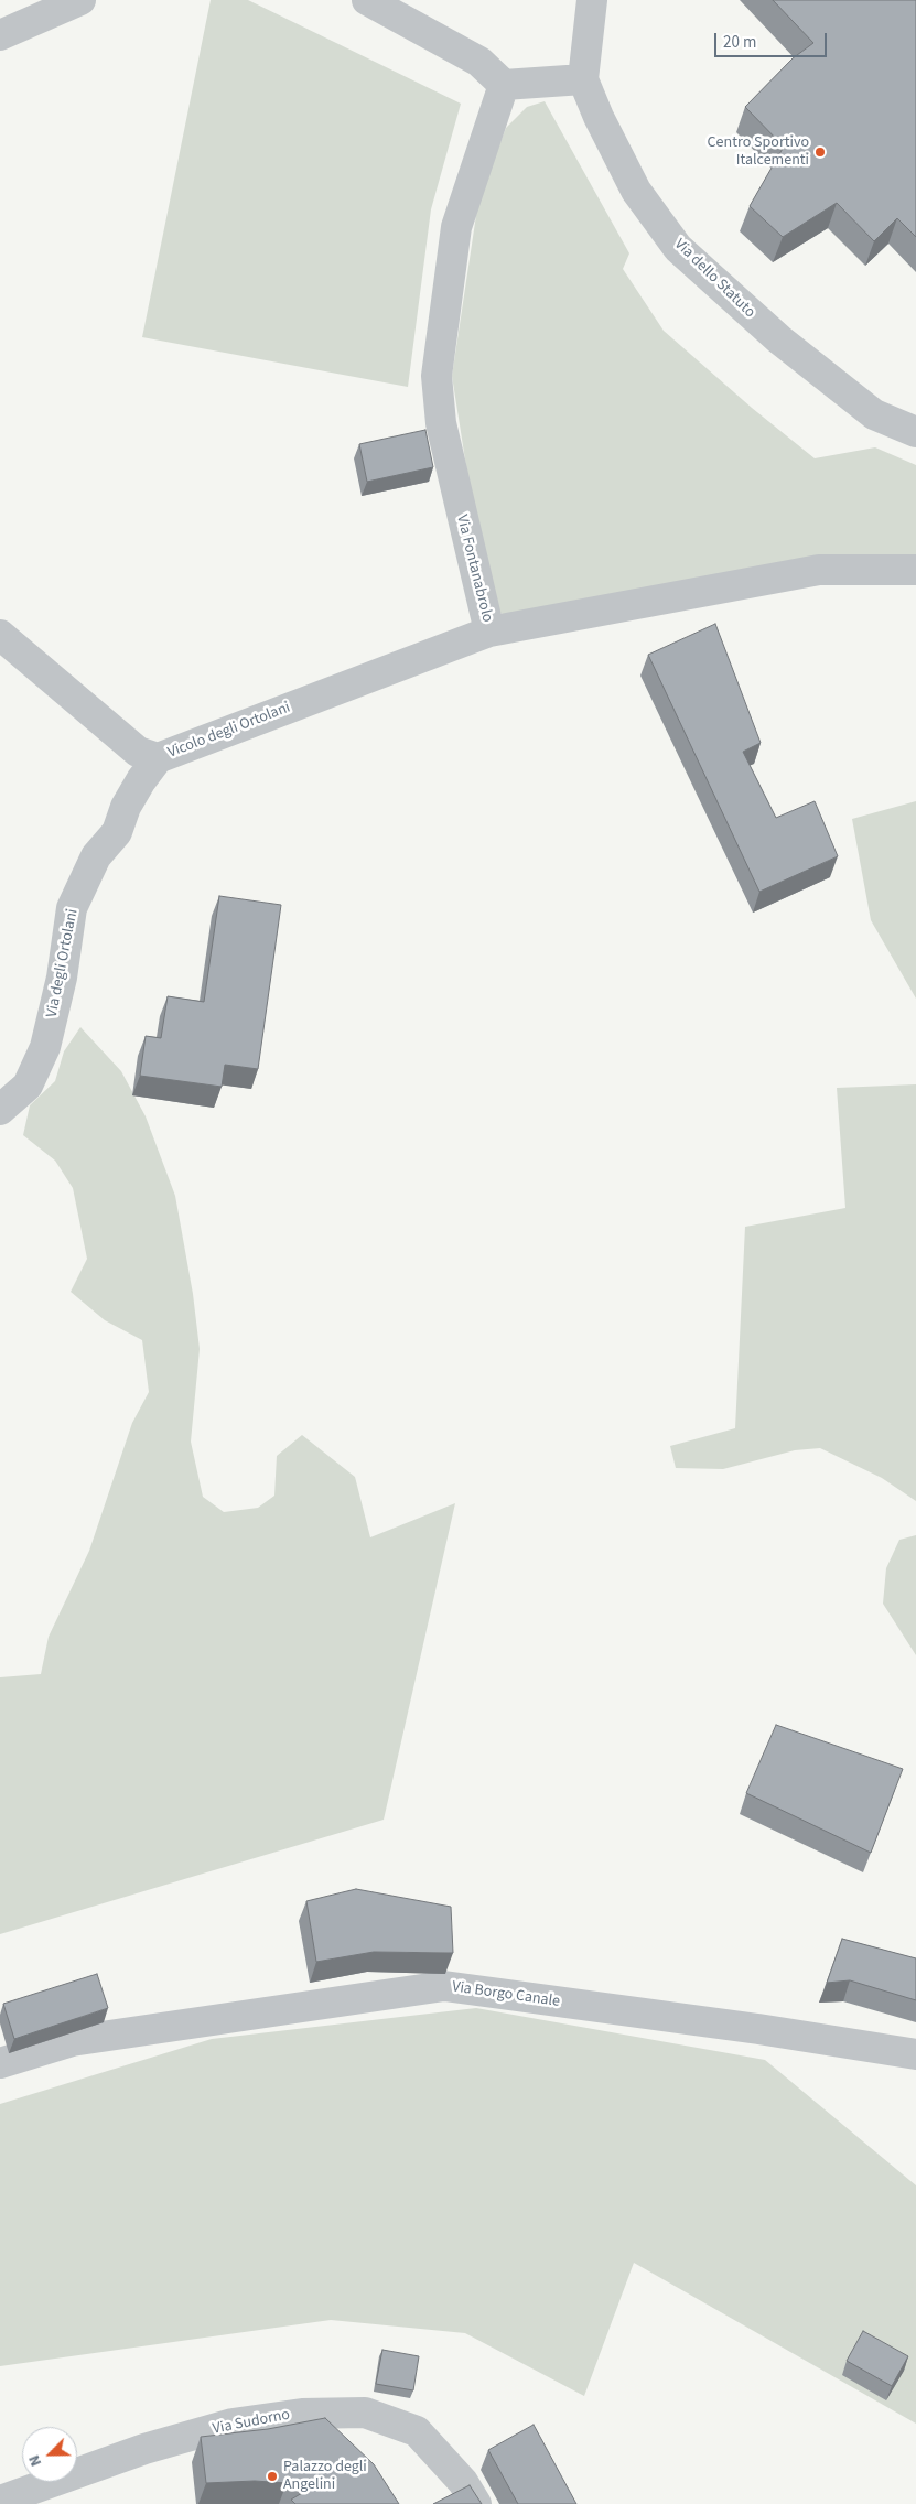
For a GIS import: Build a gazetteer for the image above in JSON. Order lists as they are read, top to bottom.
{
  "streets": {
    "street": [
      "Via dello Statuto",
      "Via Fontanabrolo",
      "Vicolo degli Ortolani",
      "Via degli Ortolani",
      "Via Borgo Canale",
      "Via Sudorno"
    ]
  },
  "crossings": [
    ["Via Fontanabrolo", "Vicolo degli Ortolani"],
    ["Vicolo degli Ortolani", "Via degli Ortolani"]
  ],
  "places": ["Centro Sportivo Italcementi", "Palazzo degli Angelini"],
  "scale_bar": "20 m",
  "north": "bottom left"
}
